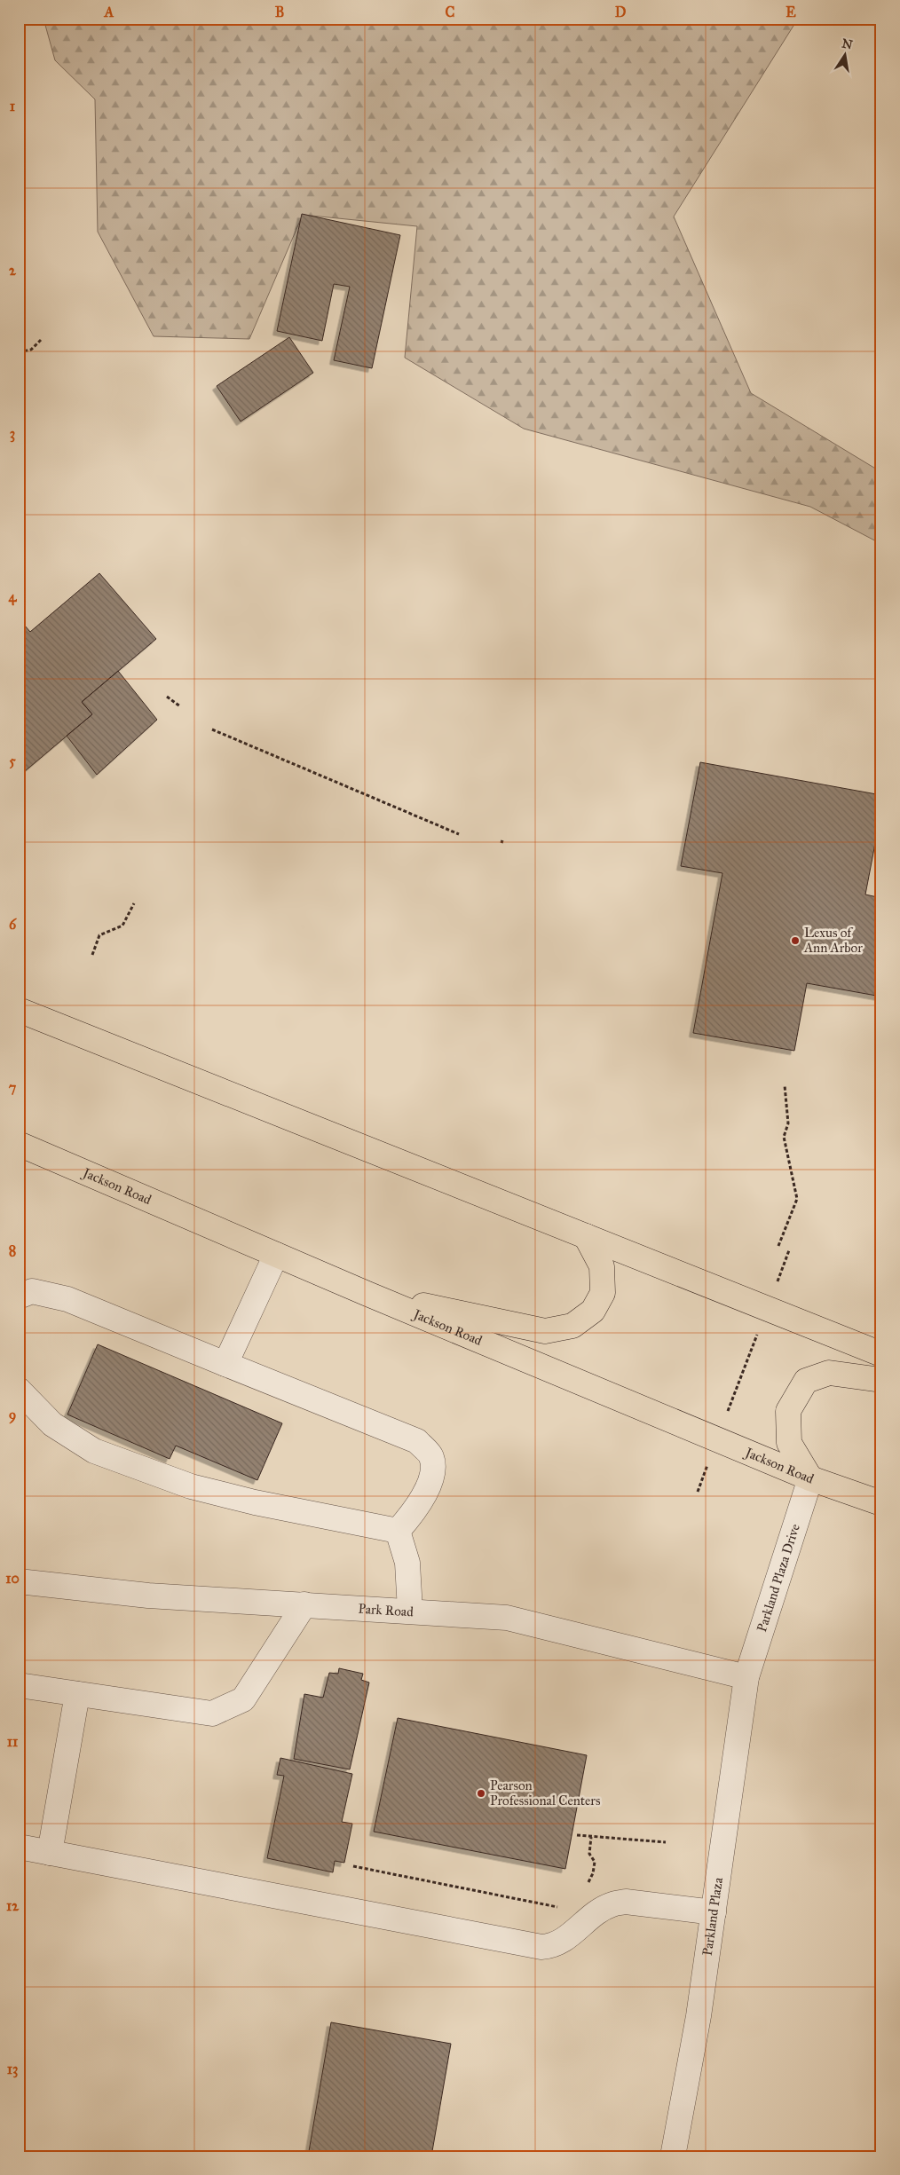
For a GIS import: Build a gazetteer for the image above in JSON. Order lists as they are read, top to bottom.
{
  "streets": {
    "main road": ["Jackson Road"],
    "street": ["Parkland Plaza Drive", "Park Road", "Parkland Plaza"]
  },
  "crossings": [
    ["Jackson Road", "Parkland Plaza Drive"],
    ["Parkland Plaza Drive", "Park Road"],
    ["Parkland Plaza Drive", "Parkland Plaza"],
    ["Park Road", "Parkland Plaza"]
  ],
  "places": ["Lexus of Ann Arbor", "Pearson Professional Centers"],
  "north": "top",
  "grid": {
    "columns": [
      "A",
      "B",
      "C",
      "D",
      "E"
    ],
    "rows": [
      "1",
      "2",
      "3",
      "4",
      "5",
      "6",
      "7",
      "8",
      "9",
      "10",
      "11",
      "12",
      "13"
    ]
  }
}
